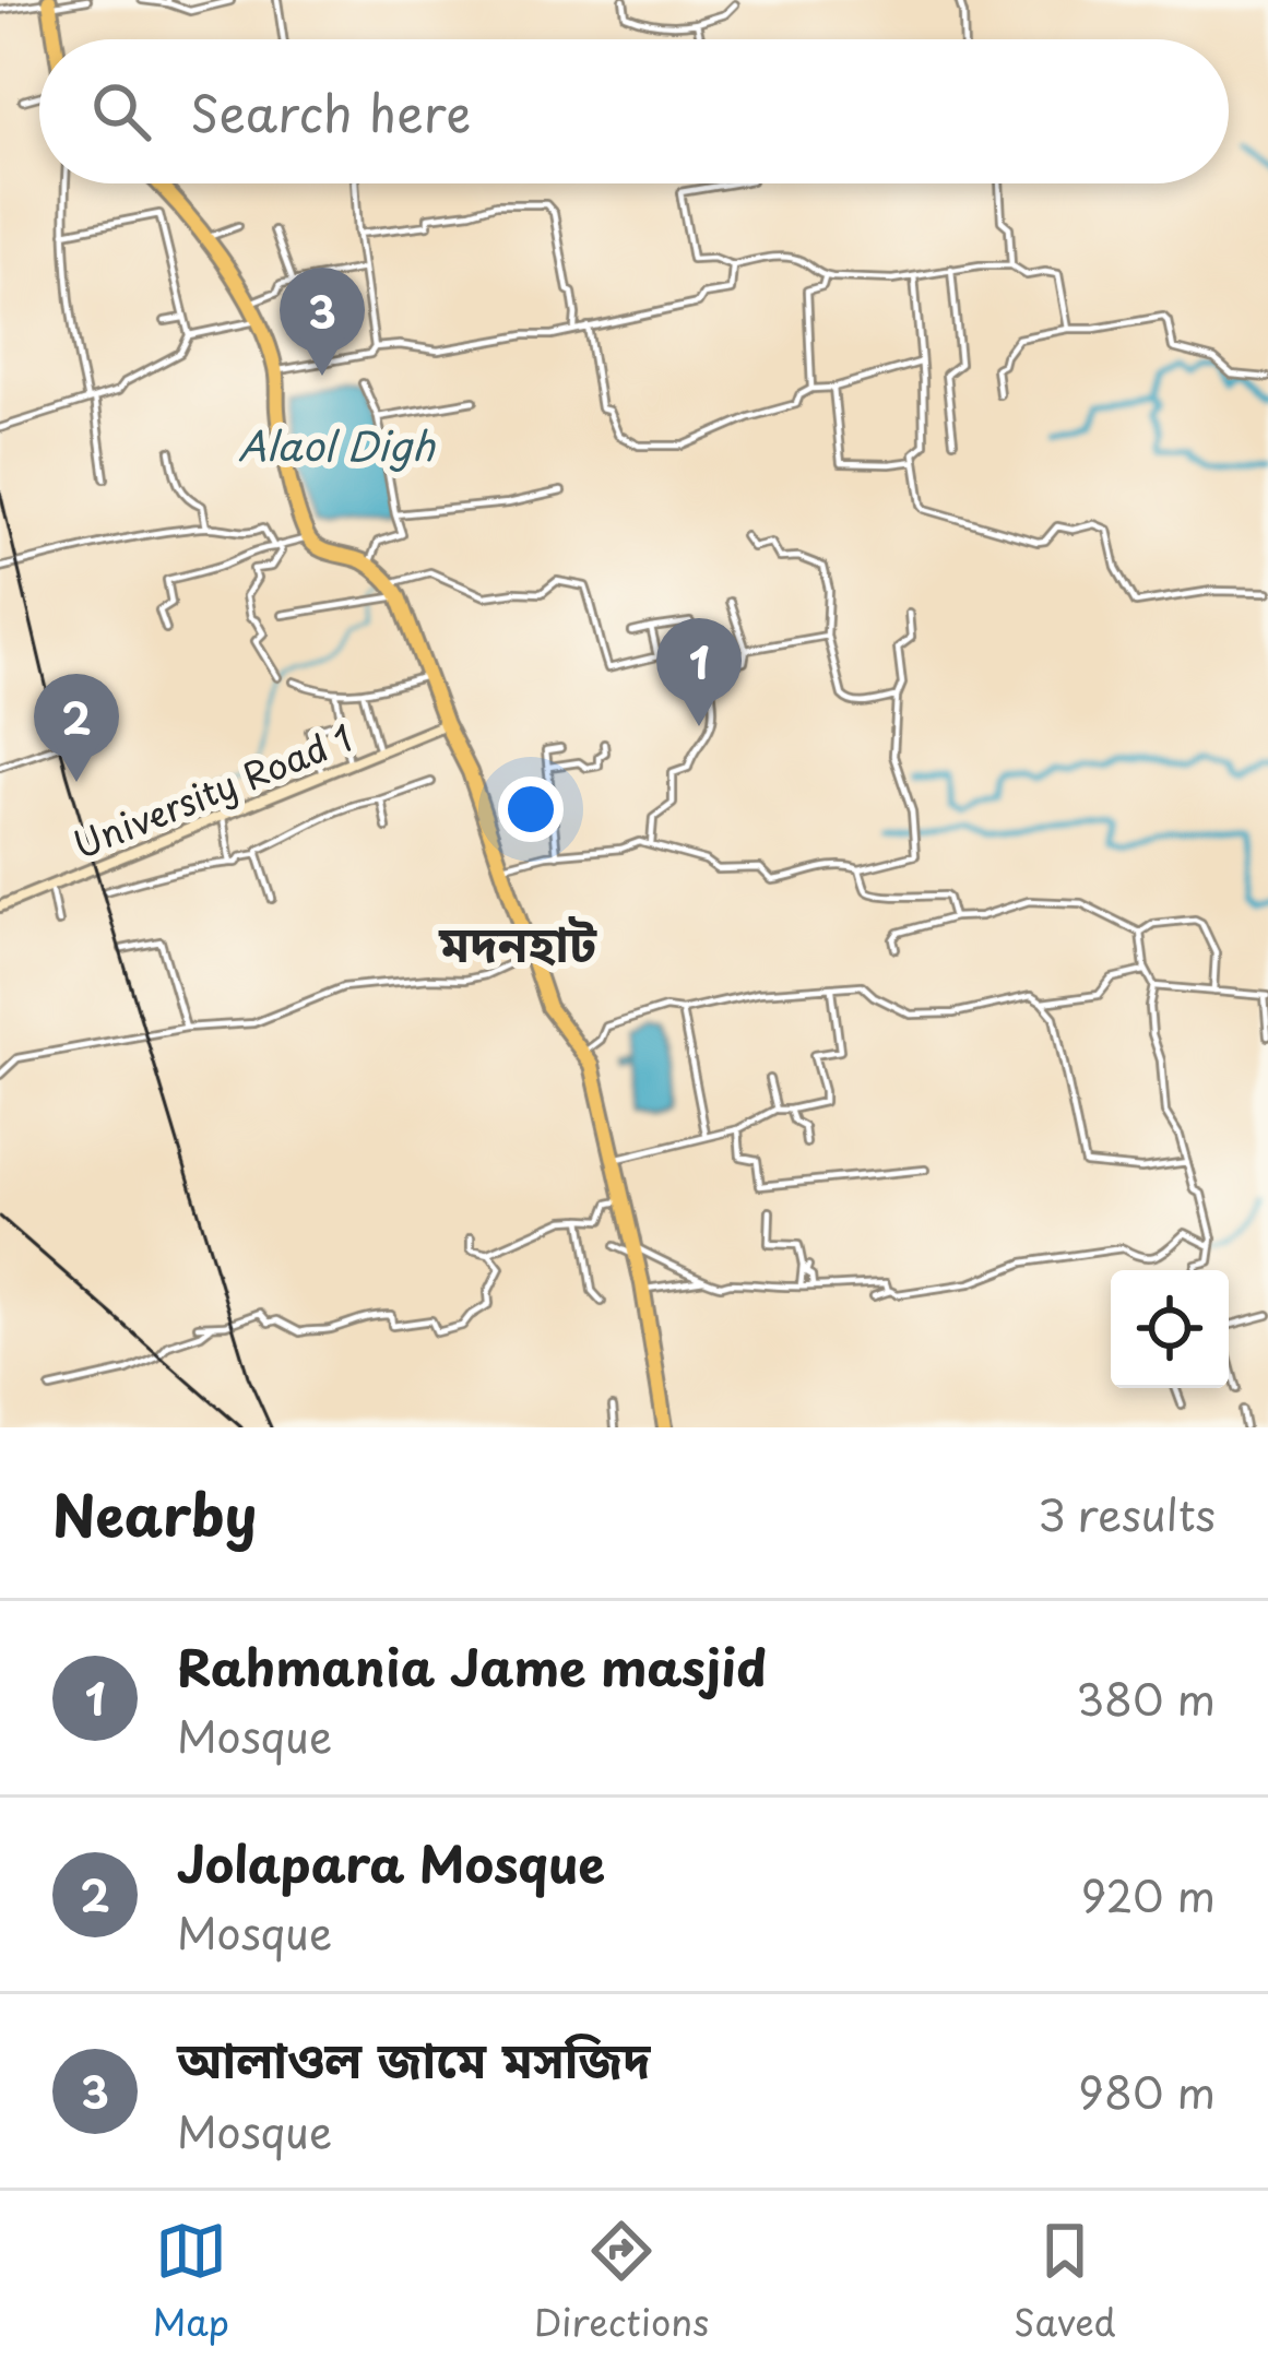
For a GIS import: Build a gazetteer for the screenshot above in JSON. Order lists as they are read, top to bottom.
{
  "streets": {
    "main road": ["University Road 1"]
  },
  "districts": ["মদনহাট"],
  "water": ["Alaol Digh"],
  "page": {
    "search": "Search here",
    "pins": ["3", "1", "2"],
    "heading": ["Nearby", "3 results"],
    "list": [
      {
        "mark": "1",
        "name": "Rahmania Jame masjid",
        "note": "Mosque",
        "value": "380 m"
      },
      {
        "mark": "2",
        "name": "Jolapara Mosque",
        "note": "Mosque",
        "value": "920 m"
      },
      {
        "mark": "3",
        "name": "আলাওল জামে মসজিদ",
        "note": "Mosque",
        "value": "980 m"
      }
    ],
    "nav": ["Map", "Directions", "Saved"]
  }
}
